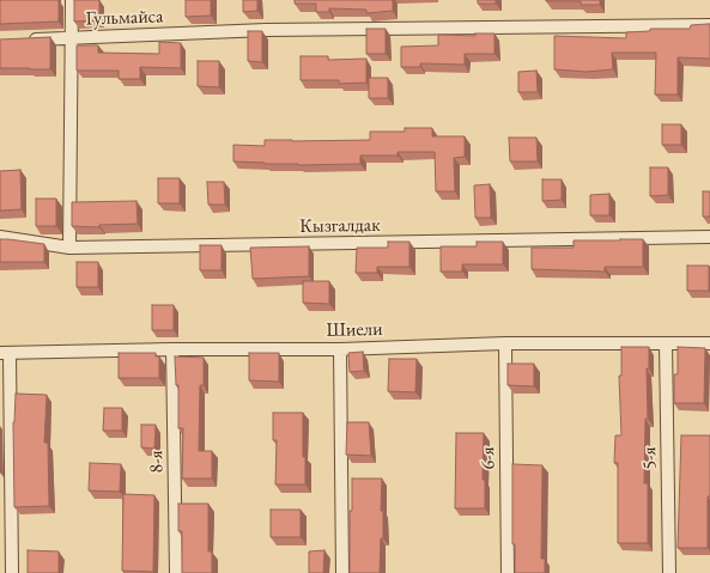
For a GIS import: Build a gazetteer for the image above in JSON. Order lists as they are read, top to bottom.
{
  "streets": {
    "street": [
      "Гульмайса",
      "Кызгалдак",
      "Шиели",
      "6-я",
      "5-я",
      "8-я"
    ]
  },
  "crossings": [
    ["Шиели", "6-я"],
    ["Шиели", "5-я"],
    ["Шиели", "8-я"]
  ]
}
